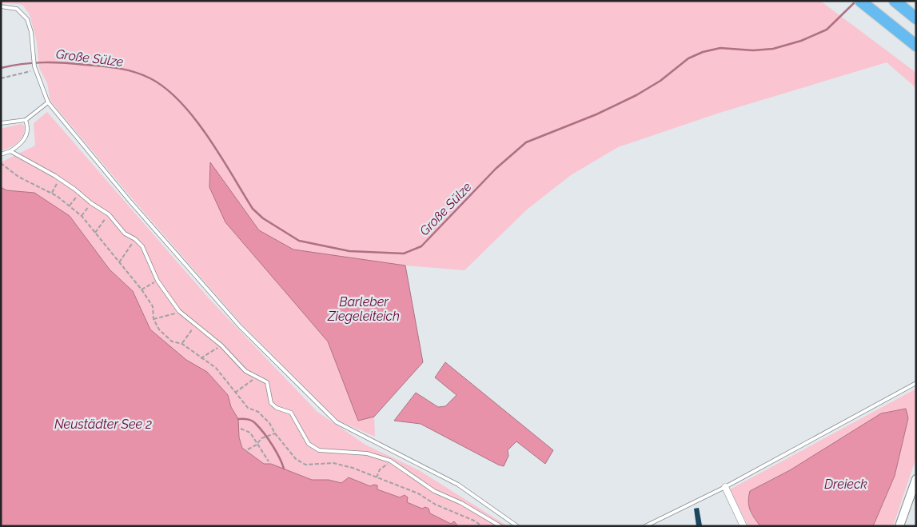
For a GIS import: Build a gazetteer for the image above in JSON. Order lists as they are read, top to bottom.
{
  "water": [
    "Große Sülze",
    "Barleber Ziegeleiteich",
    "Neustädter See 2",
    "Dreieck"
  ]
}
